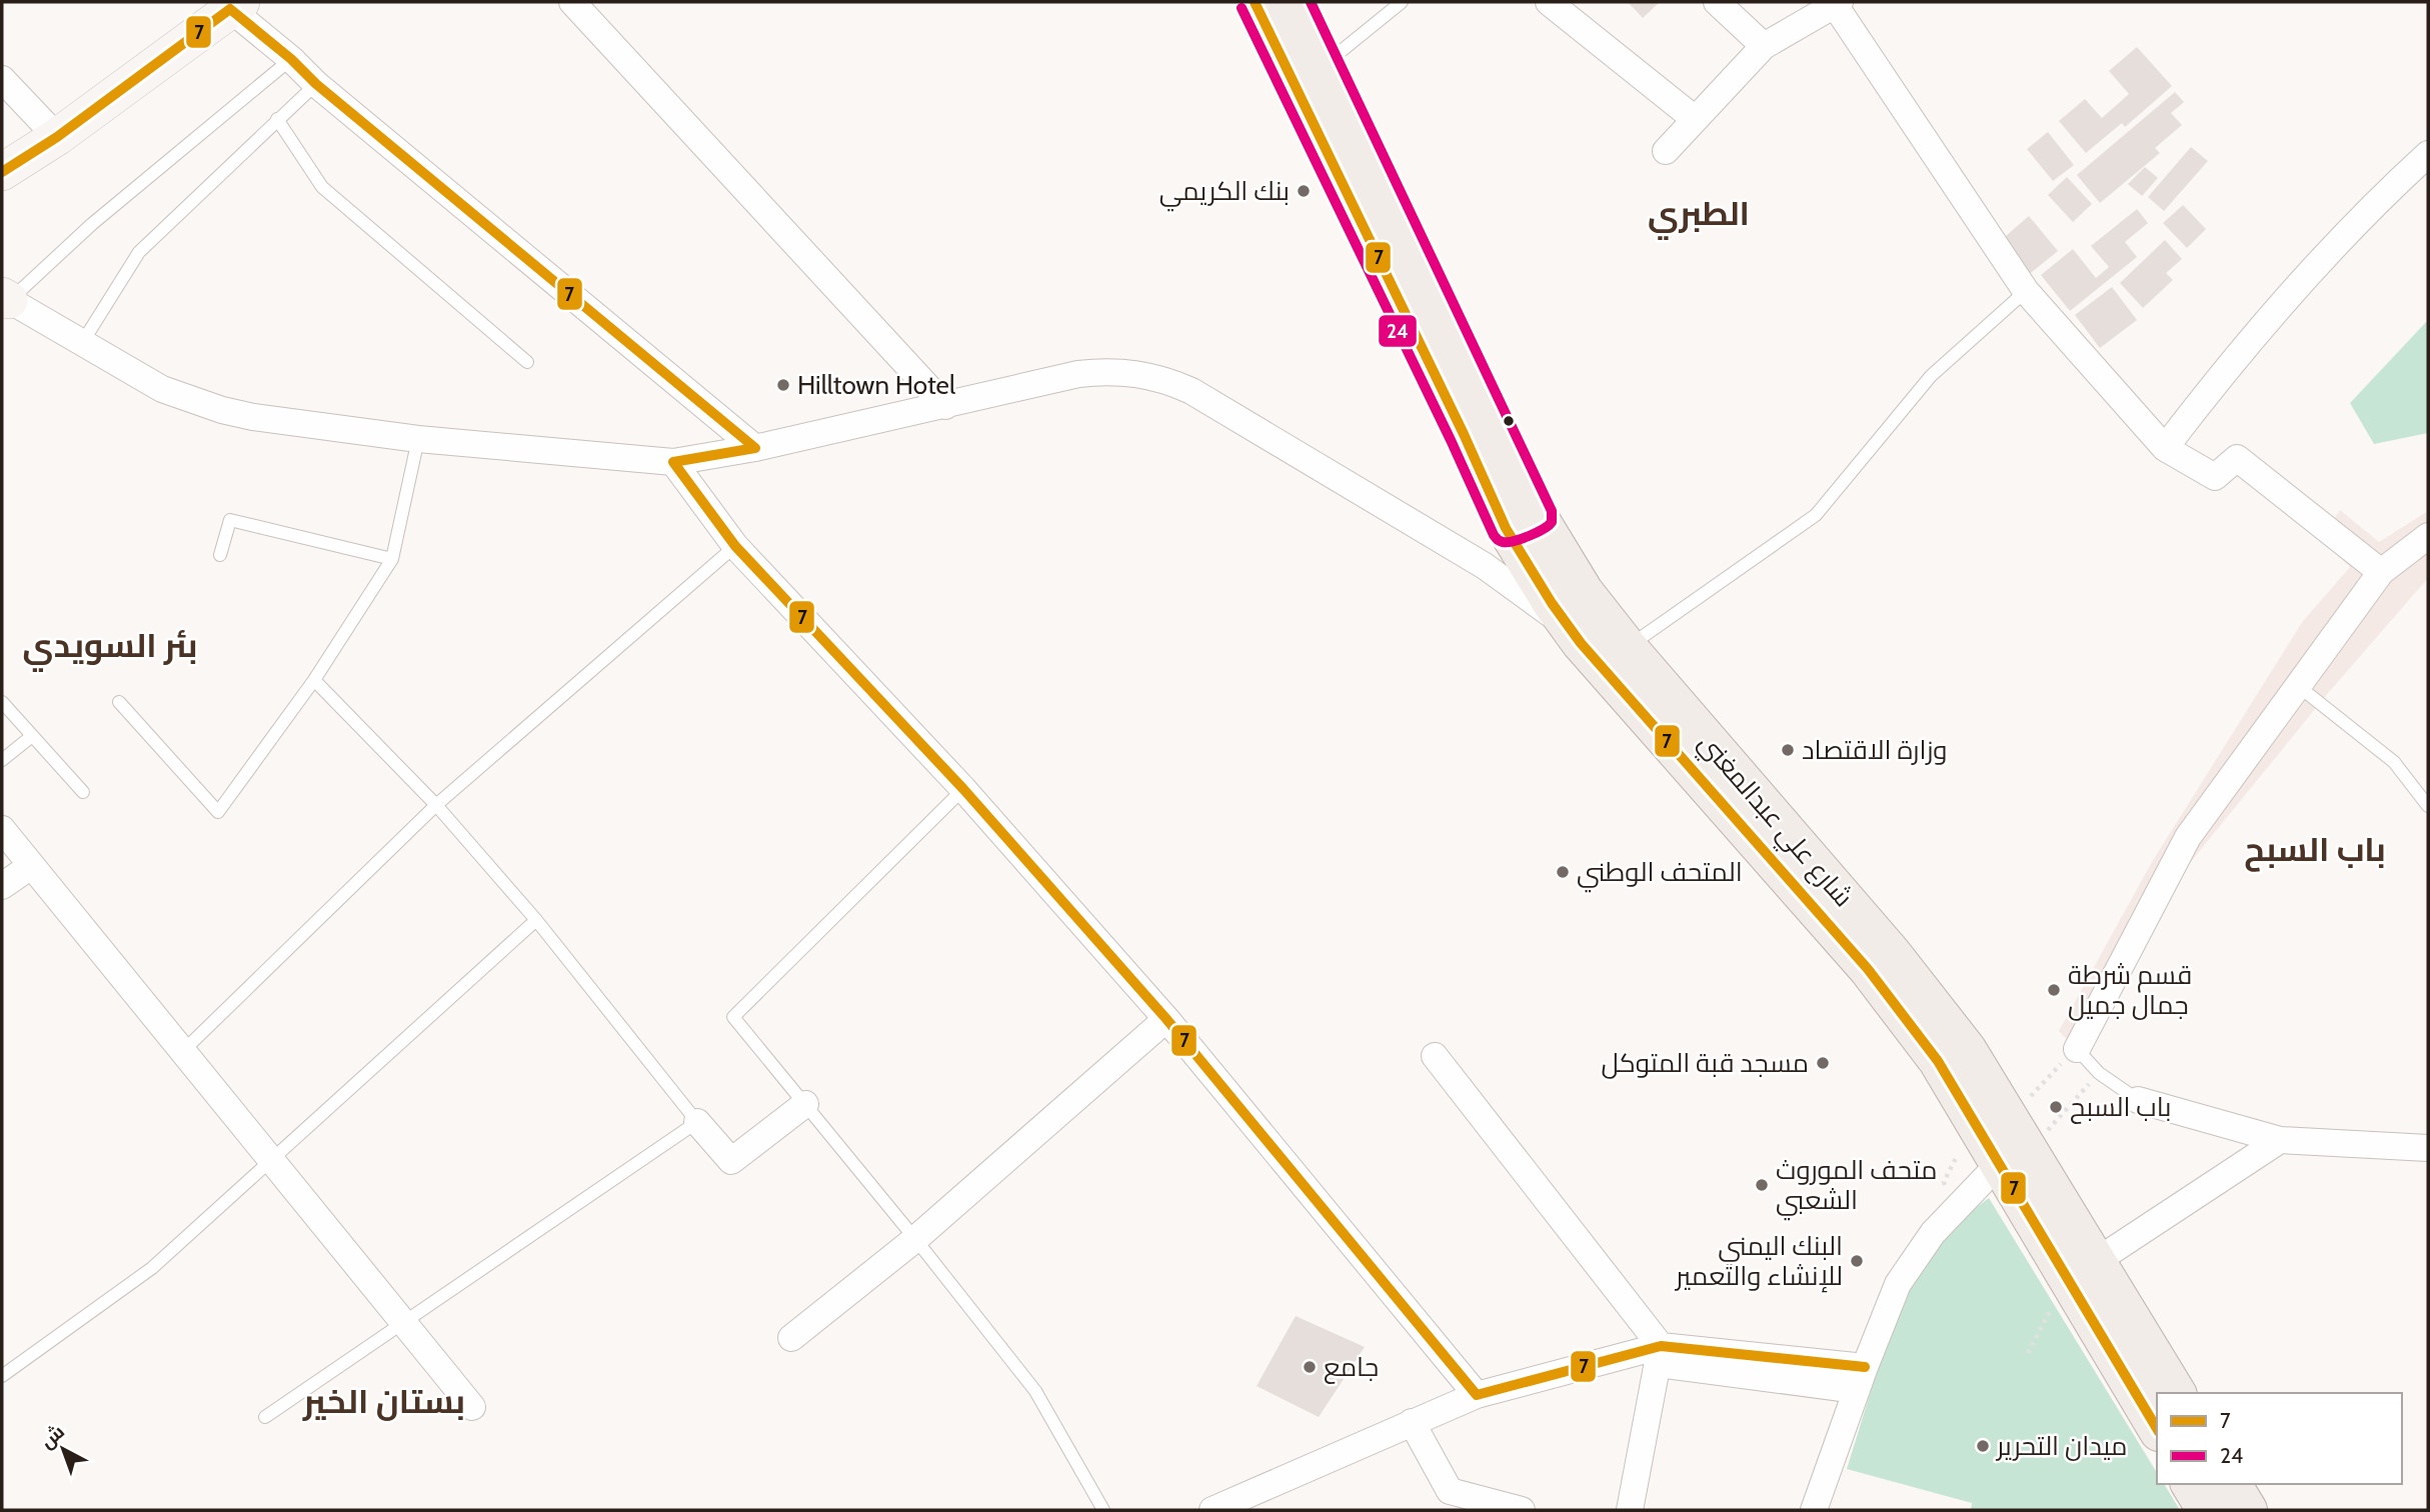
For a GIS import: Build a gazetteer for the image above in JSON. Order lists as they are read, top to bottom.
{
  "streets": {
    "main road": ["شارع علي عبدالمغني"]
  },
  "districts": [
    "الطبري",
    "بئر السويدي",
    "باب السبح",
    "بستان الخير"
  ],
  "places": [
    "بنك الكريمي",
    "Hilltown Hotel",
    "وزارة الاقتصاد",
    "المتحف الوطني",
    "قسم شرطة جمال جميل",
    "مسجد قبة المتوكل",
    "باب السبح",
    "متحف الموروث الشعبي",
    "البنك اليمني للإنشاء والتعمير",
    "جامع",
    "ميدان التحرير"
  ],
  "lines": ["transit line 7", "transit line 24"],
  "legend": ["7", "24"],
  "north": "top left"
}
